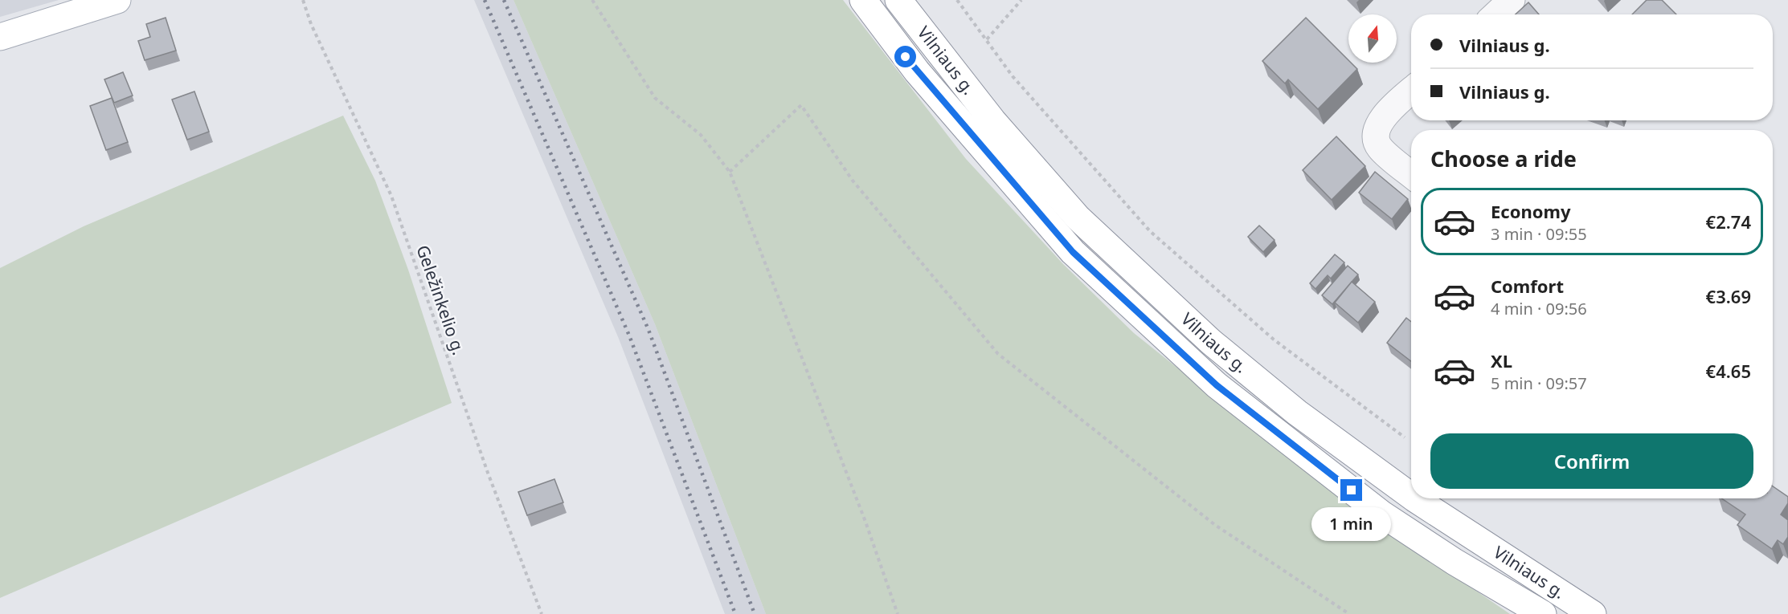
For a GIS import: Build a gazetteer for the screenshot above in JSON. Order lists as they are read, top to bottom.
{
  "streets": {
    "main road": ["Vilniaus g."],
    "path": ["Geležinkelio g."]
  },
  "north": "top",
  "page": {
    "banner": ["Vilniaus g.", "Vilniaus g."],
    "heading": "Choose a ride",
    "list": [
      {
        "name": "Economy",
        "note": "3 min · 09:55",
        "value": "€2.74"
      },
      {
        "name": "Comfort",
        "note": "4 min · 09:56",
        "value": "€3.69"
      },
      {
        "name": "XL",
        "note": "5 min · 09:57",
        "value": "€4.65"
      }
    ],
    "buttons": "Confirm",
    "bubble": "1 min"
  }
}
